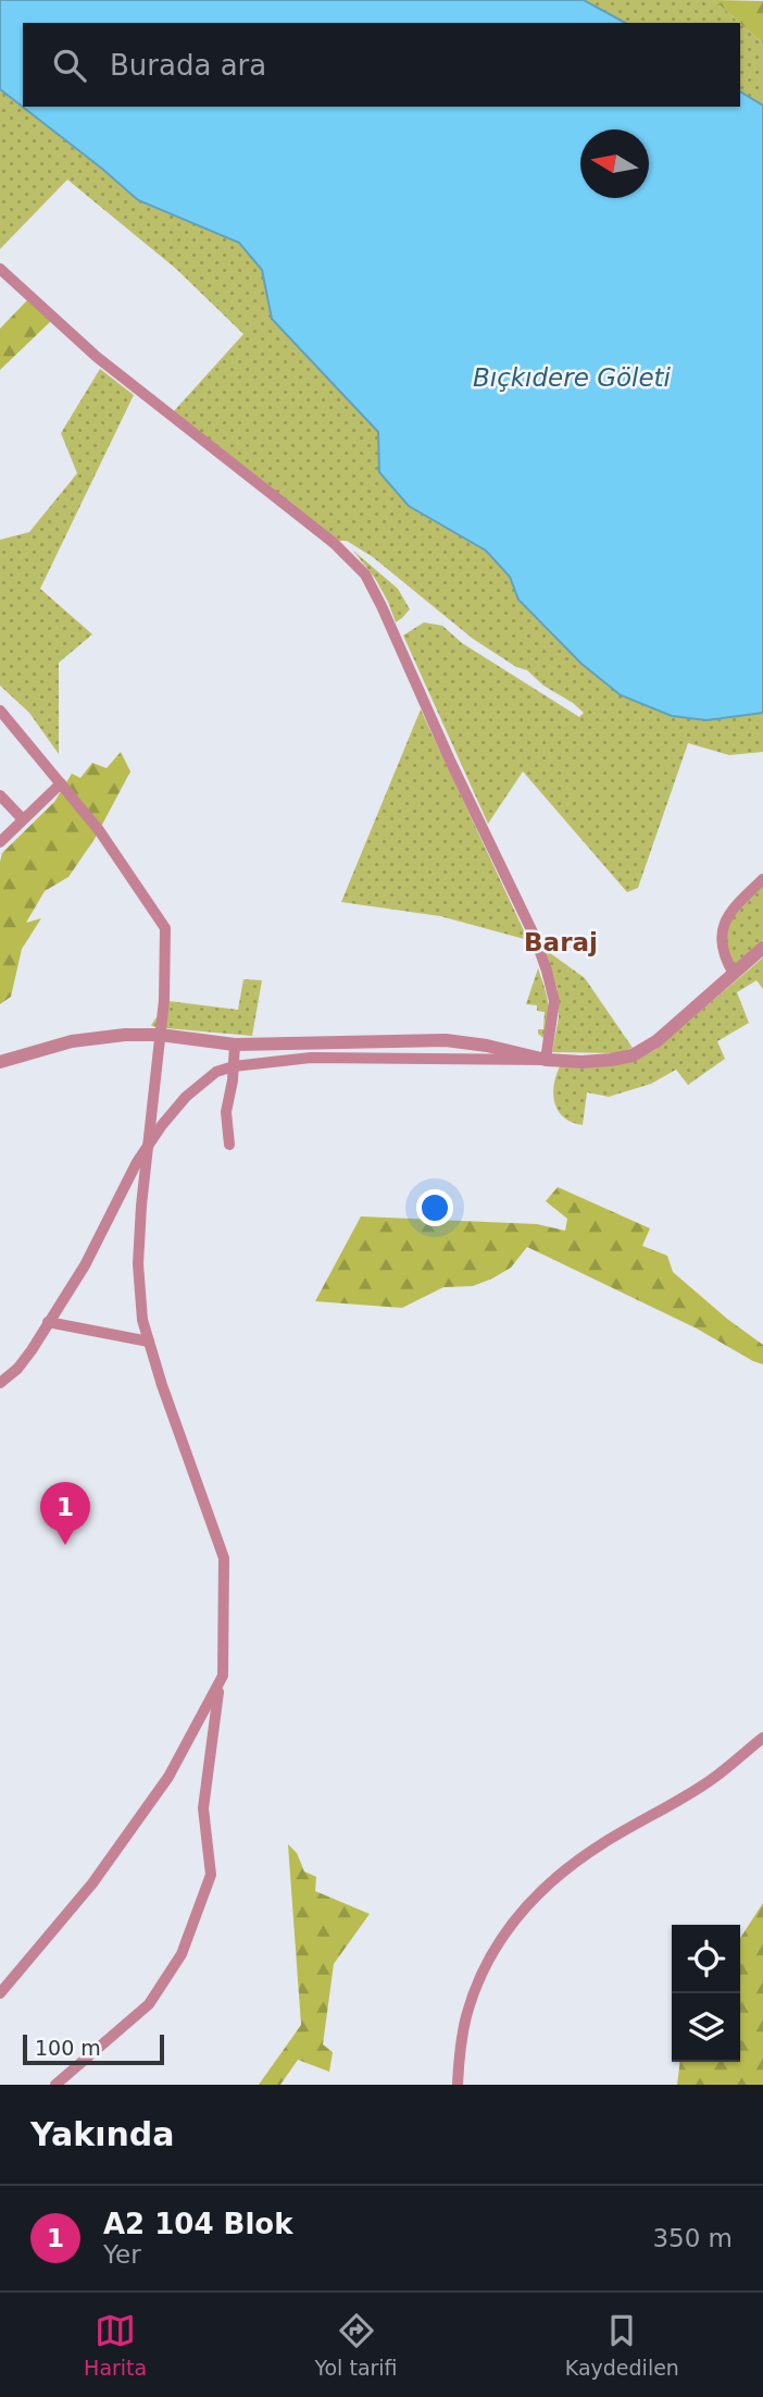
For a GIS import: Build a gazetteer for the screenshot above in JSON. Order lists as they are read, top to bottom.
{
  "districts": ["Baraj"],
  "water": ["Bıçkıdere Göleti"],
  "scale_bar": "100 m",
  "north": "left",
  "page": {
    "search": "Burada ara",
    "pins": "1",
    "scale": "100 m",
    "heading": "Yakında",
    "list": [
      {
        "mark": "1",
        "name": "A2 104 Blok",
        "note": "Yer",
        "value": "350 m"
      }
    ],
    "nav": ["Harita", "Yol tarifi", "Kaydedilen"]
  }
}
